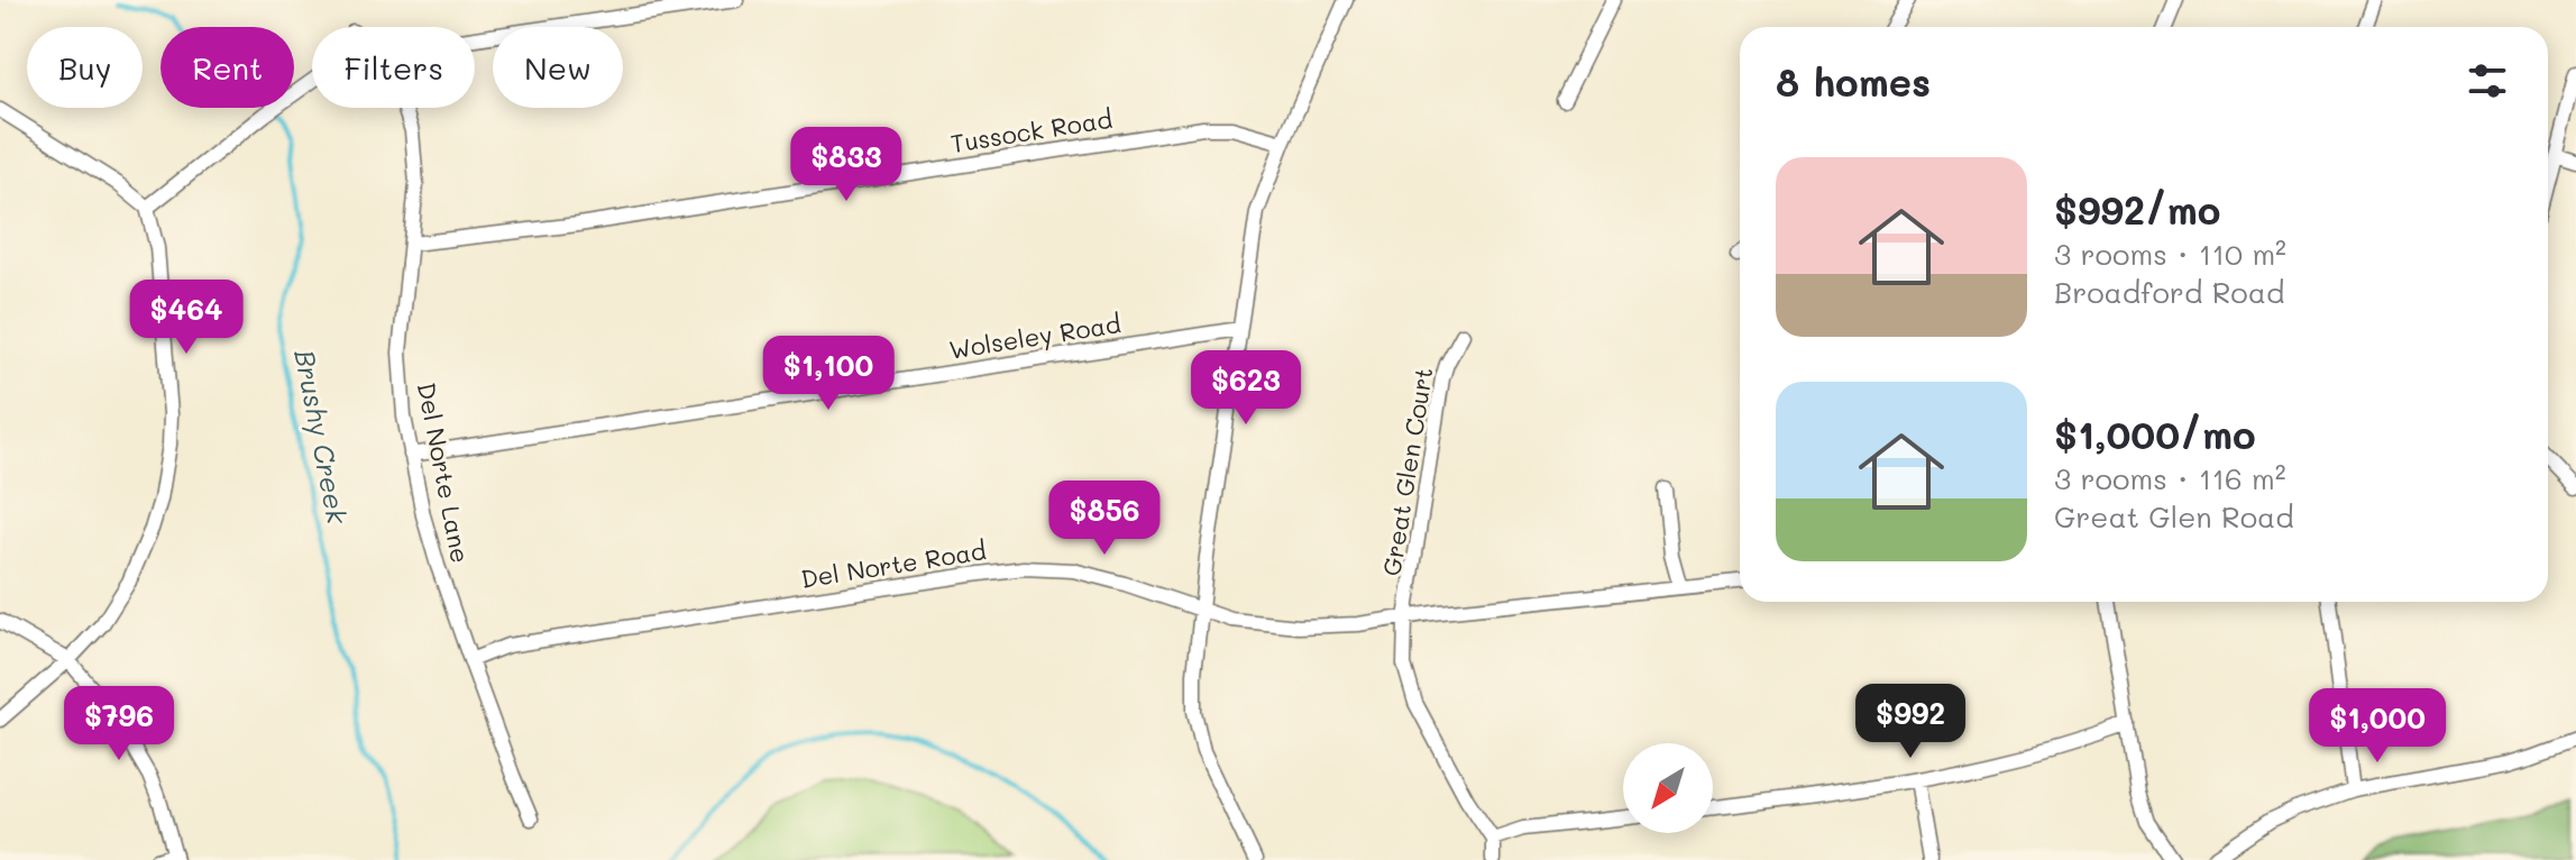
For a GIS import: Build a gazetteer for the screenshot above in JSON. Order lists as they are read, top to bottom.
{
  "streets": {
    "street": [
      "Tussock Road",
      "Wolseley Road",
      "Great Glen Court",
      "Del Norte Lane",
      "Del Norte Road"
    ]
  },
  "crossings": [
    ["Tussock Road", "Del Norte Lane"],
    ["Wolseley Road", "Del Norte Lane"],
    ["Great Glen Court", "Del Norte Road"],
    ["Del Norte Lane", "Del Norte Road"]
  ],
  "water": ["Brushy Creek"],
  "north": "bottom left",
  "page": {
    "chip": [
      "Buy",
      "Rent",
      "Filters",
      "New"
    ],
    "heading": "8 homes",
    "price": [
      "$833",
      "$464",
      "$1,100",
      "$623",
      "$856",
      "$992",
      "$796",
      "$1,000"
    ],
    "list": [
      {
        "name": "$992/mo",
        "note": "3 rooms · 110 m² · Broadford Road"
      },
      {
        "name": "$1,000/mo",
        "note": "3 rooms · 116 m² · Great Glen Road"
      }
    ]
  }
}
